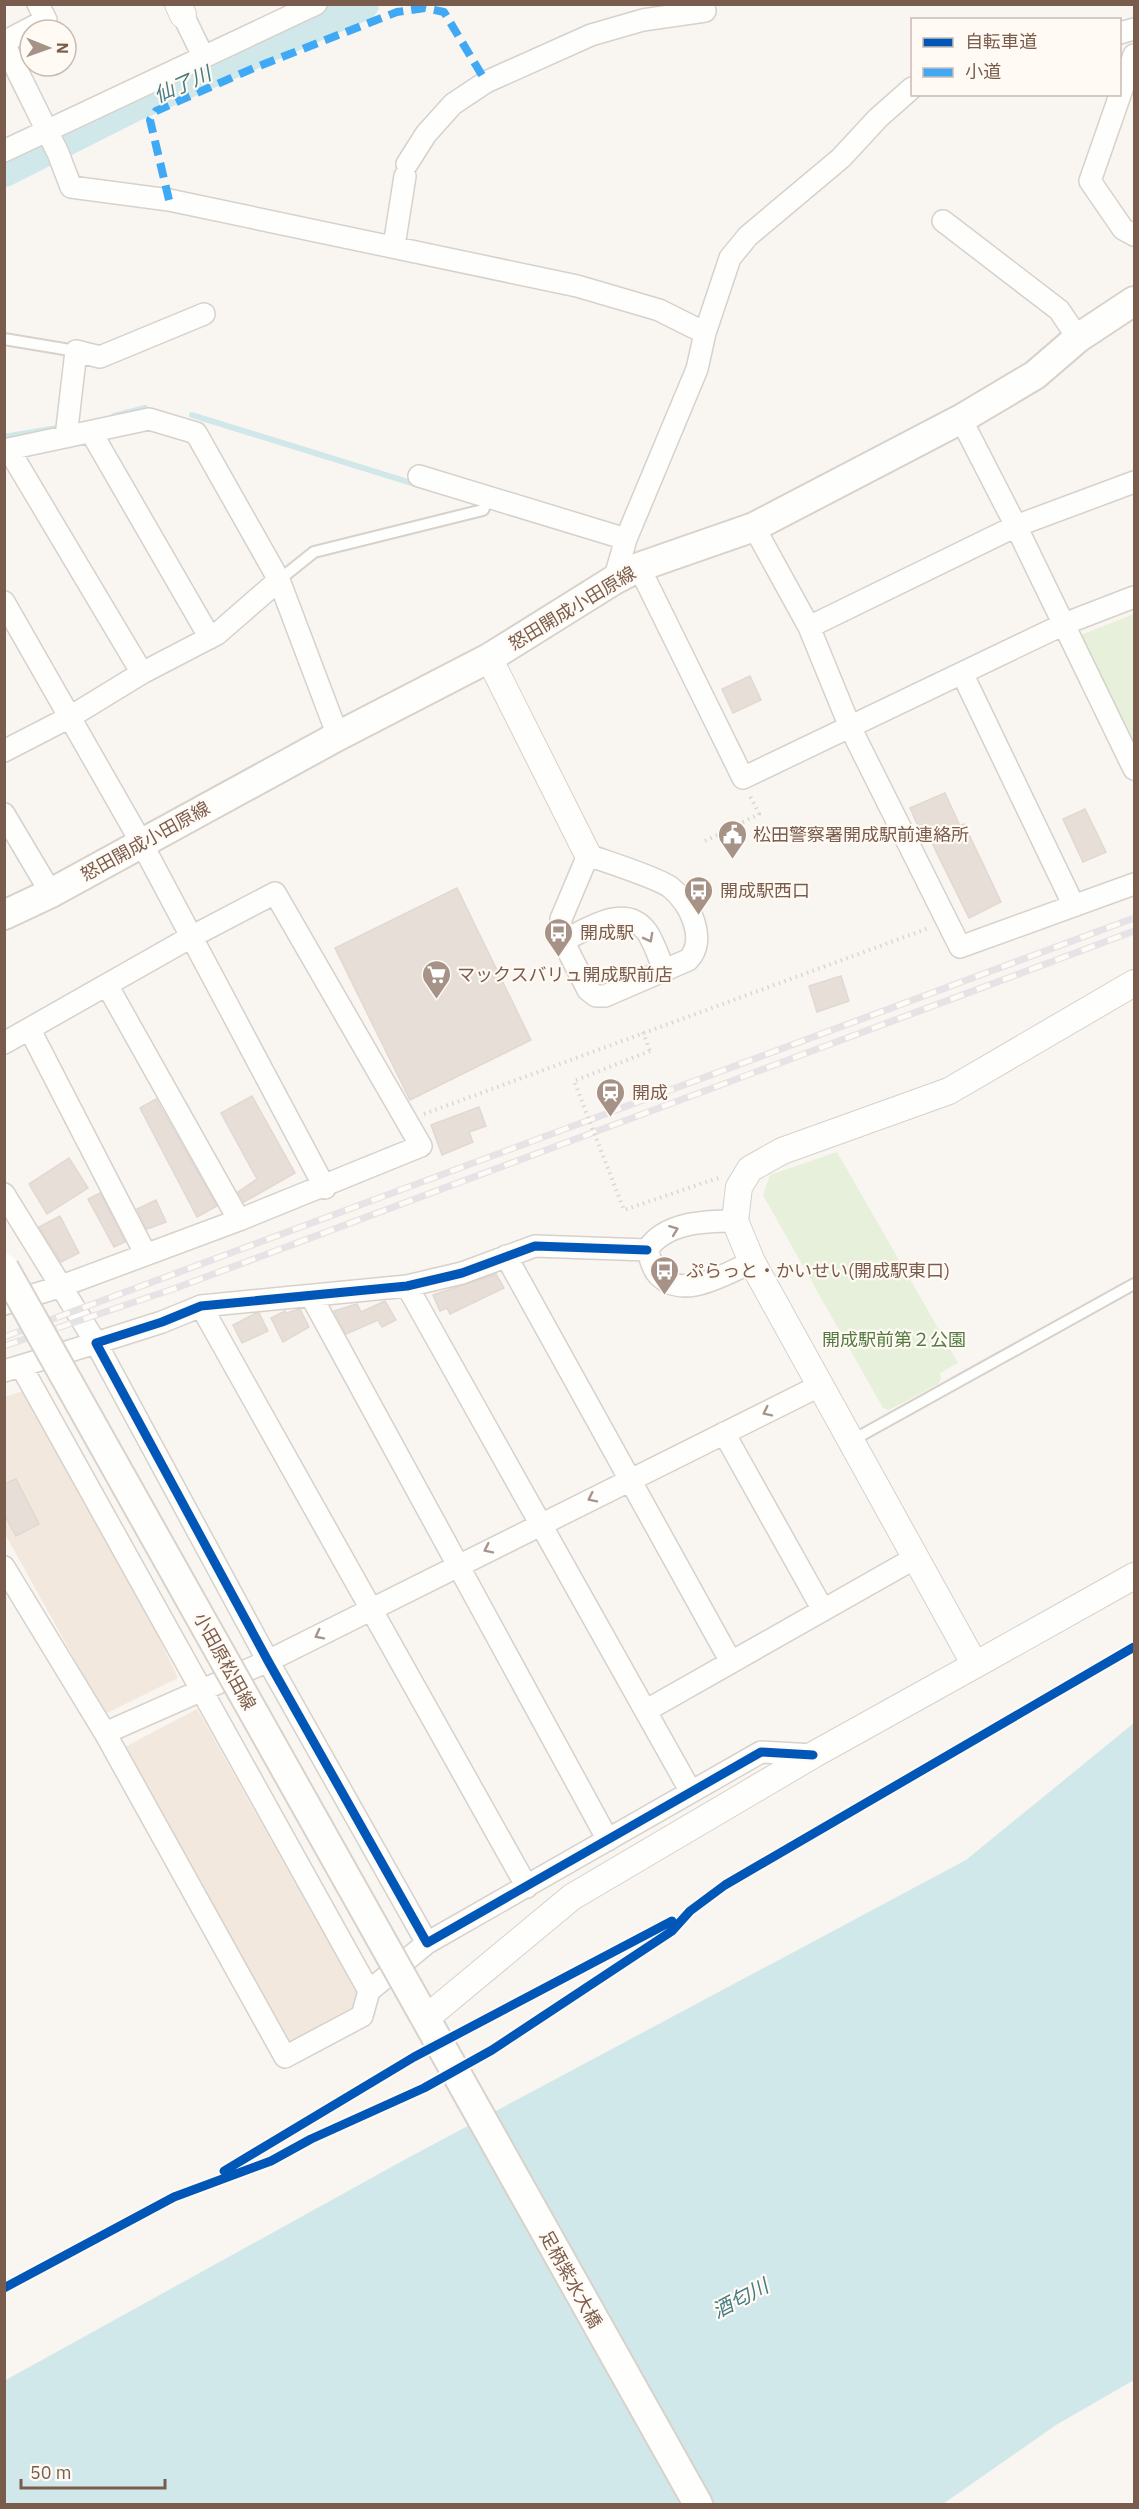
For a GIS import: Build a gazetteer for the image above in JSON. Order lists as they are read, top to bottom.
{
  "streets": {
    "main road": ["怒田開成小田原線", "小田原松田線", "足柄紫水大橋"]
  },
  "crossings": [
    ["小田原松田線", "足柄紫水大橋"]
  ],
  "water": ["仙了川", "酒匂川"],
  "parks": ["開成駅前第２公園"],
  "places": {
    "public building": ["松田警察署開成駅前連絡所"],
    "bus stop": ["開成駅西口", "開成駅", "ぷらっと・かいせい(開成駅東口)"],
    "supermarket": ["マックスバリュ開成駅前店"],
    "station": ["開成"]
  },
  "legend": ["自転車道", "小道"],
  "scale_bar": "50 m",
  "north": "right"
}
